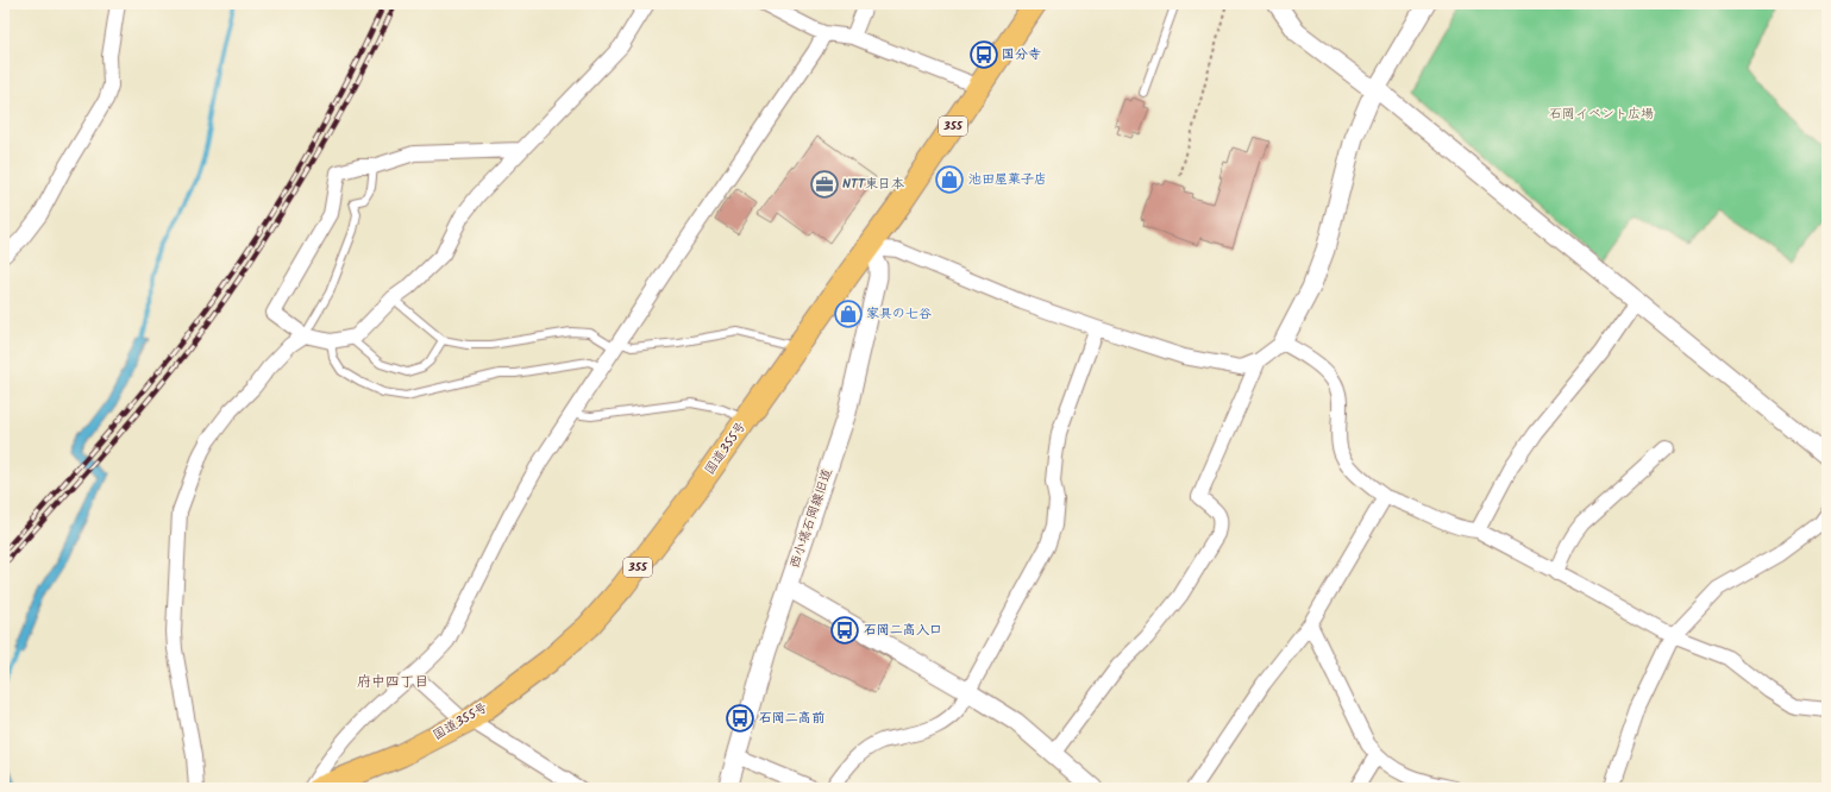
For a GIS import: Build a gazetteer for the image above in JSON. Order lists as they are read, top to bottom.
{
  "streets": {
    "highway": ["355", "国道355号"],
    "street": ["西小塙石岡線旧道"]
  },
  "crossings": [
    ["国道355号", "西小塙石岡線旧道"]
  ],
  "districts": ["府中四丁目"],
  "parks": ["石岡イベント広場"],
  "places": {
    "bus stop": ["国分寺", "石岡二高入口", "石岡二高前"],
    "shop": ["池田屋菓子店", "家具の七谷"],
    "office": ["NTT東日本"]
  }
}
